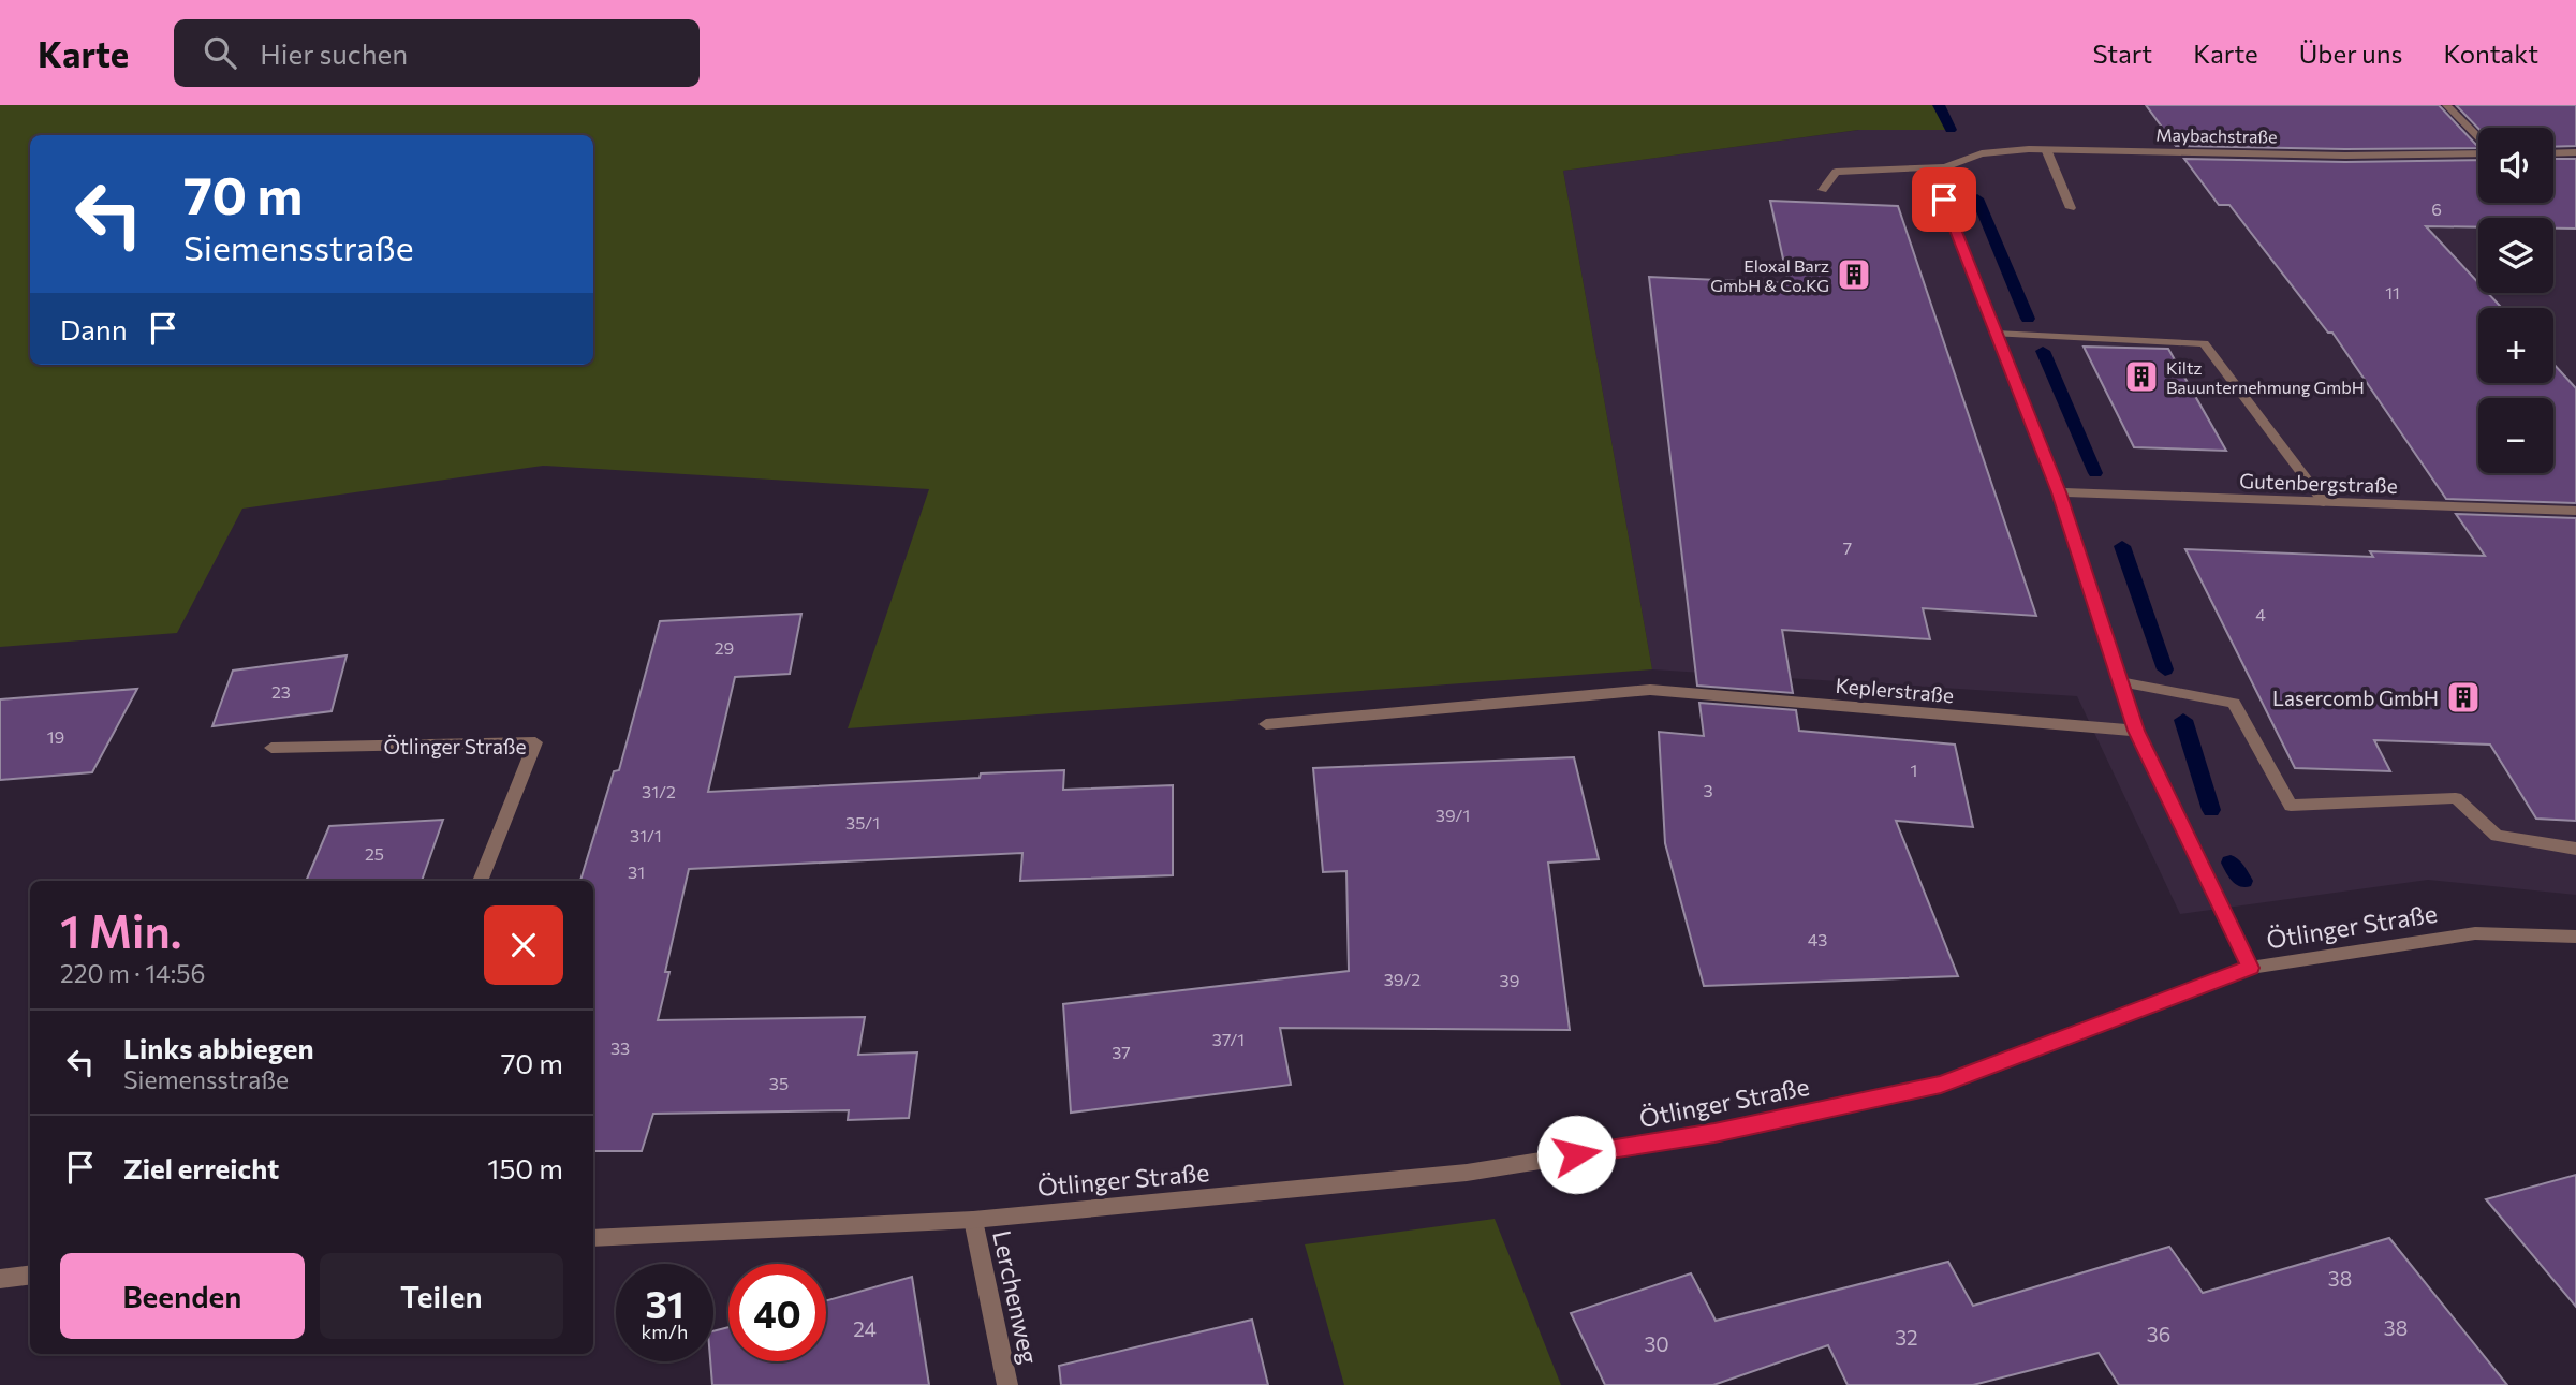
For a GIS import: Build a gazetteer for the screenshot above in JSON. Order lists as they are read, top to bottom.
{
  "streets": {
    "street": [
      "Maybachstraße",
      "Gutenbergstraße",
      "Keplerstraße",
      "Ötlinger Straße",
      "Lerchenweg"
    ]
  },
  "crossings": [
    ["Ötlinger Straße", "Lerchenweg"]
  ],
  "places": {
    "building": ["Eloxal Barz GmbH & Co.KG", "Kiltz Bauunternehmung GmbH", "Lasercomb GmbH"]
  },
  "house_numbers": [
    "6",
    "11",
    "7",
    "4",
    "29",
    "23",
    "19",
    "1",
    "3",
    "31/2",
    "39/1",
    "35/1",
    "31/1",
    "25",
    "31",
    "43",
    "39/2",
    "39",
    "37/1",
    "33",
    "37",
    "35",
    "38",
    "38",
    "24",
    "36",
    "32",
    "30"
  ],
  "page": {
    "header": "Karte",
    "search": "Hier suchen",
    "nav": [
      "Start",
      "Karte",
      "Über uns",
      "Kontakt"
    ],
    "map_buttons": ["+", "−"],
    "turn": ["70 m", "Siemensstraße"],
    "then": "Dann",
    "heading": ["1 Min.", "220 m · 14:56"],
    "list": [
      {
        "name": "Links abbiegen",
        "note": "Siemensstraße",
        "value": "70 m"
      },
      {
        "name": "Ziel erreicht",
        "value": "150 m"
      }
    ],
    "buttons": ["Beenden", "Teilen"],
    "speed": "31 km/h",
    "limit": "40"
  }
}
